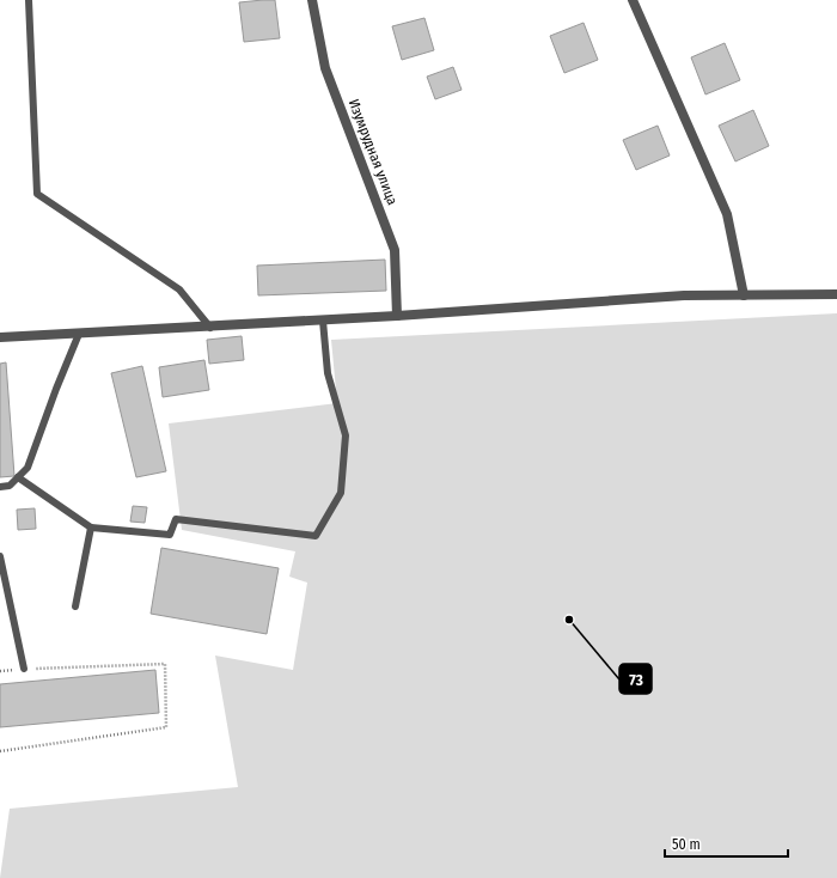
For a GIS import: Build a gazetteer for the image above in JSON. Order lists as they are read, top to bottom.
{
  "streets": {
    "street": ["Изумрудная улица"]
  },
  "places": ["73"],
  "scale_bar": "50 m"
}
